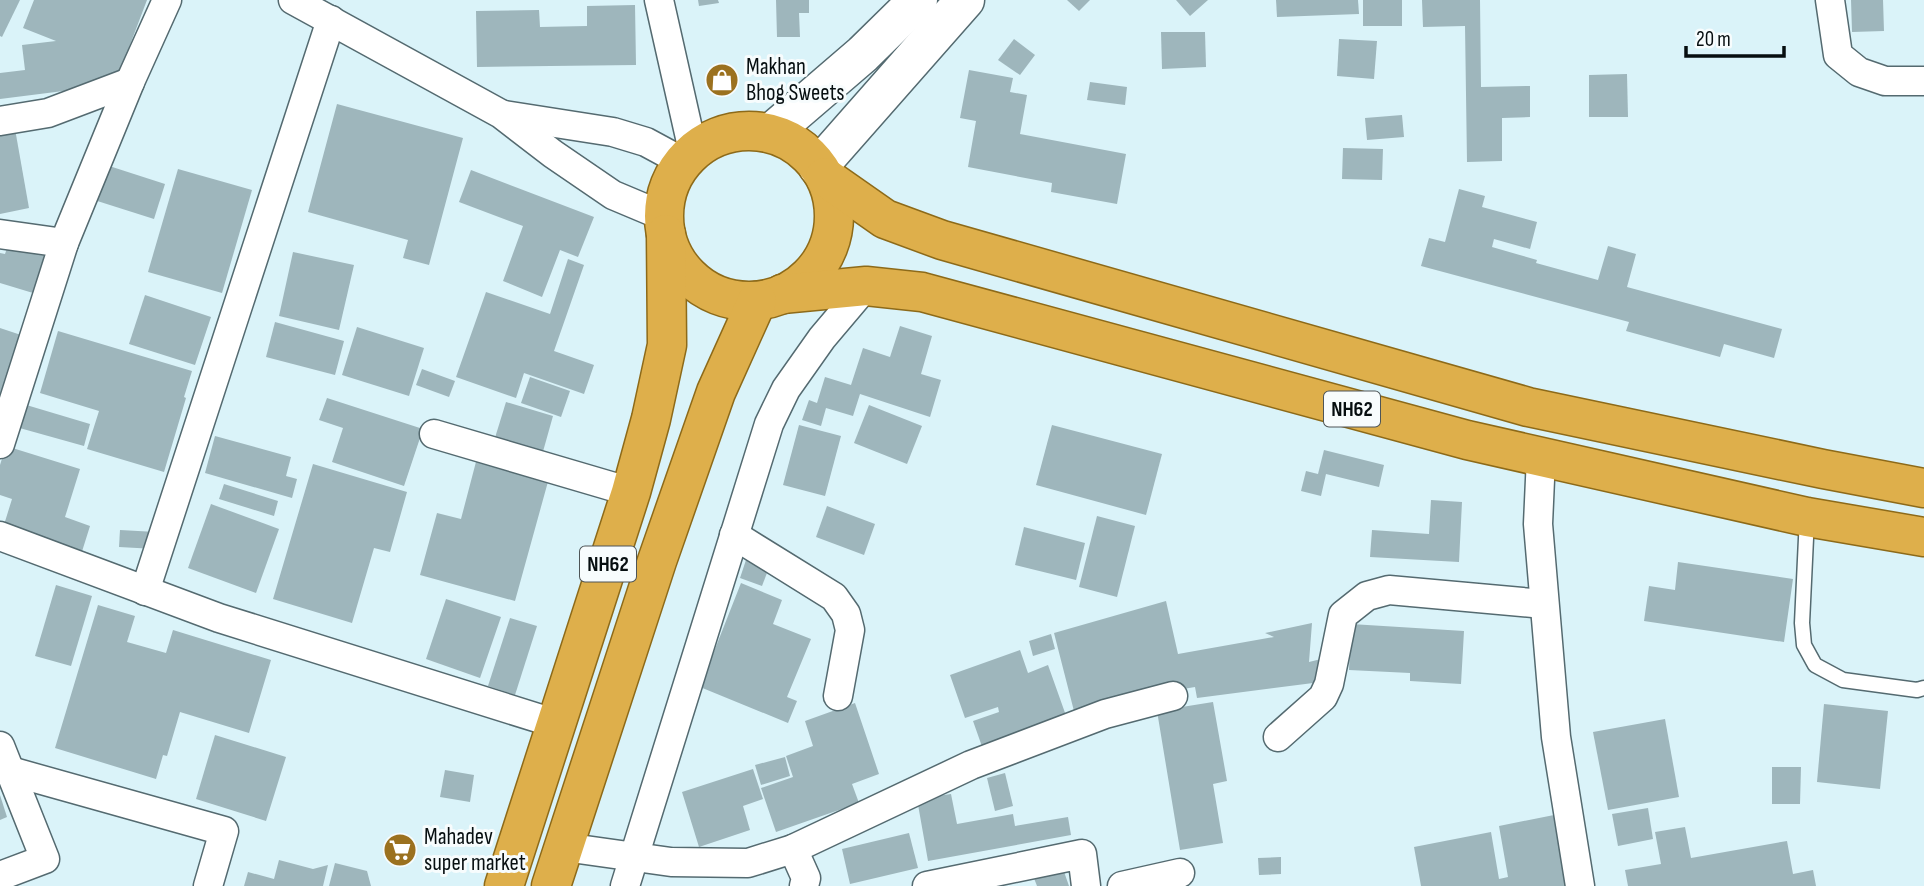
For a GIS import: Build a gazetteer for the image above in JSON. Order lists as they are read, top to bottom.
{
  "streets": {
    "highway": ["NH62"]
  },
  "places": {
    "shop": ["Makhan Bhog Sweets"],
    "supermarket": ["Mahadev super market"]
  },
  "scale_bar": "20 m"
}
